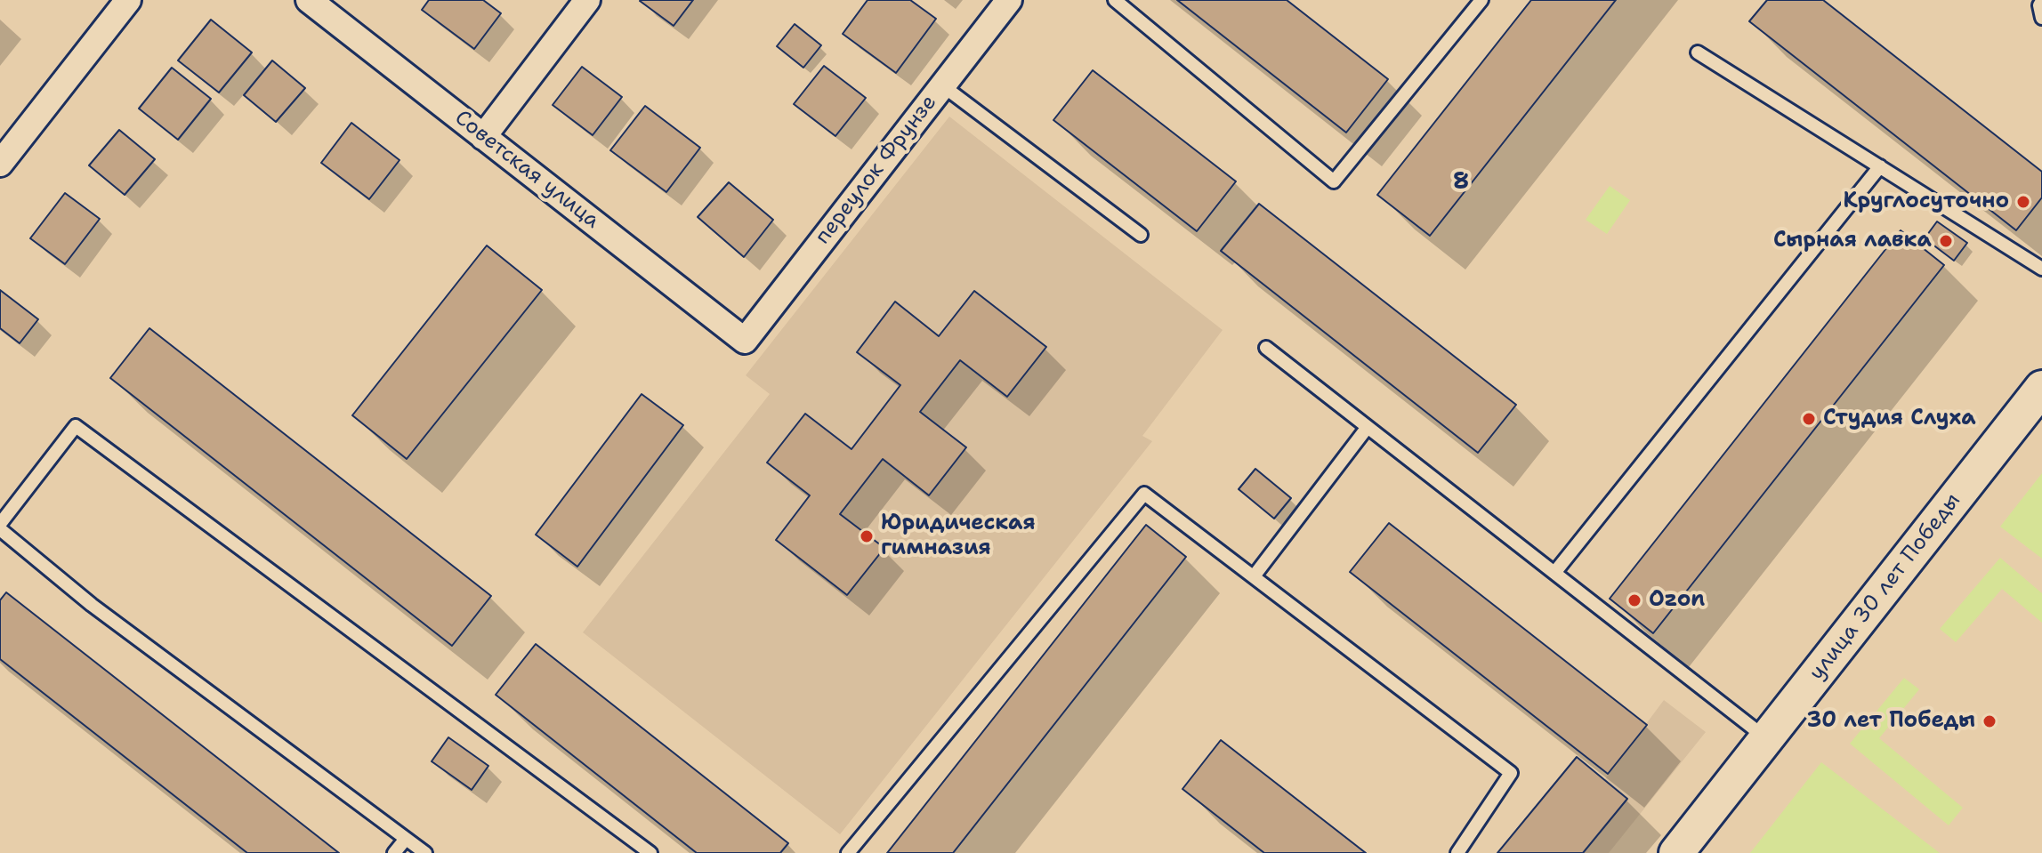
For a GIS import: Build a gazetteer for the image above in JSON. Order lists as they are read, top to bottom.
{
  "streets": {
    "street": ["Советская улица", "переулок Фрунзе", "улица 30 лет Победы"]
  },
  "crossings": [
    ["Советская улица", "переулок Фрунзе"]
  ],
  "districts": ["8"],
  "places": [
    "Круглосуточно",
    "Сырная лавка",
    "Студия Слуха",
    "Юридическая гимназия",
    "Ozon",
    "30 лет Победы"
  ]
}
